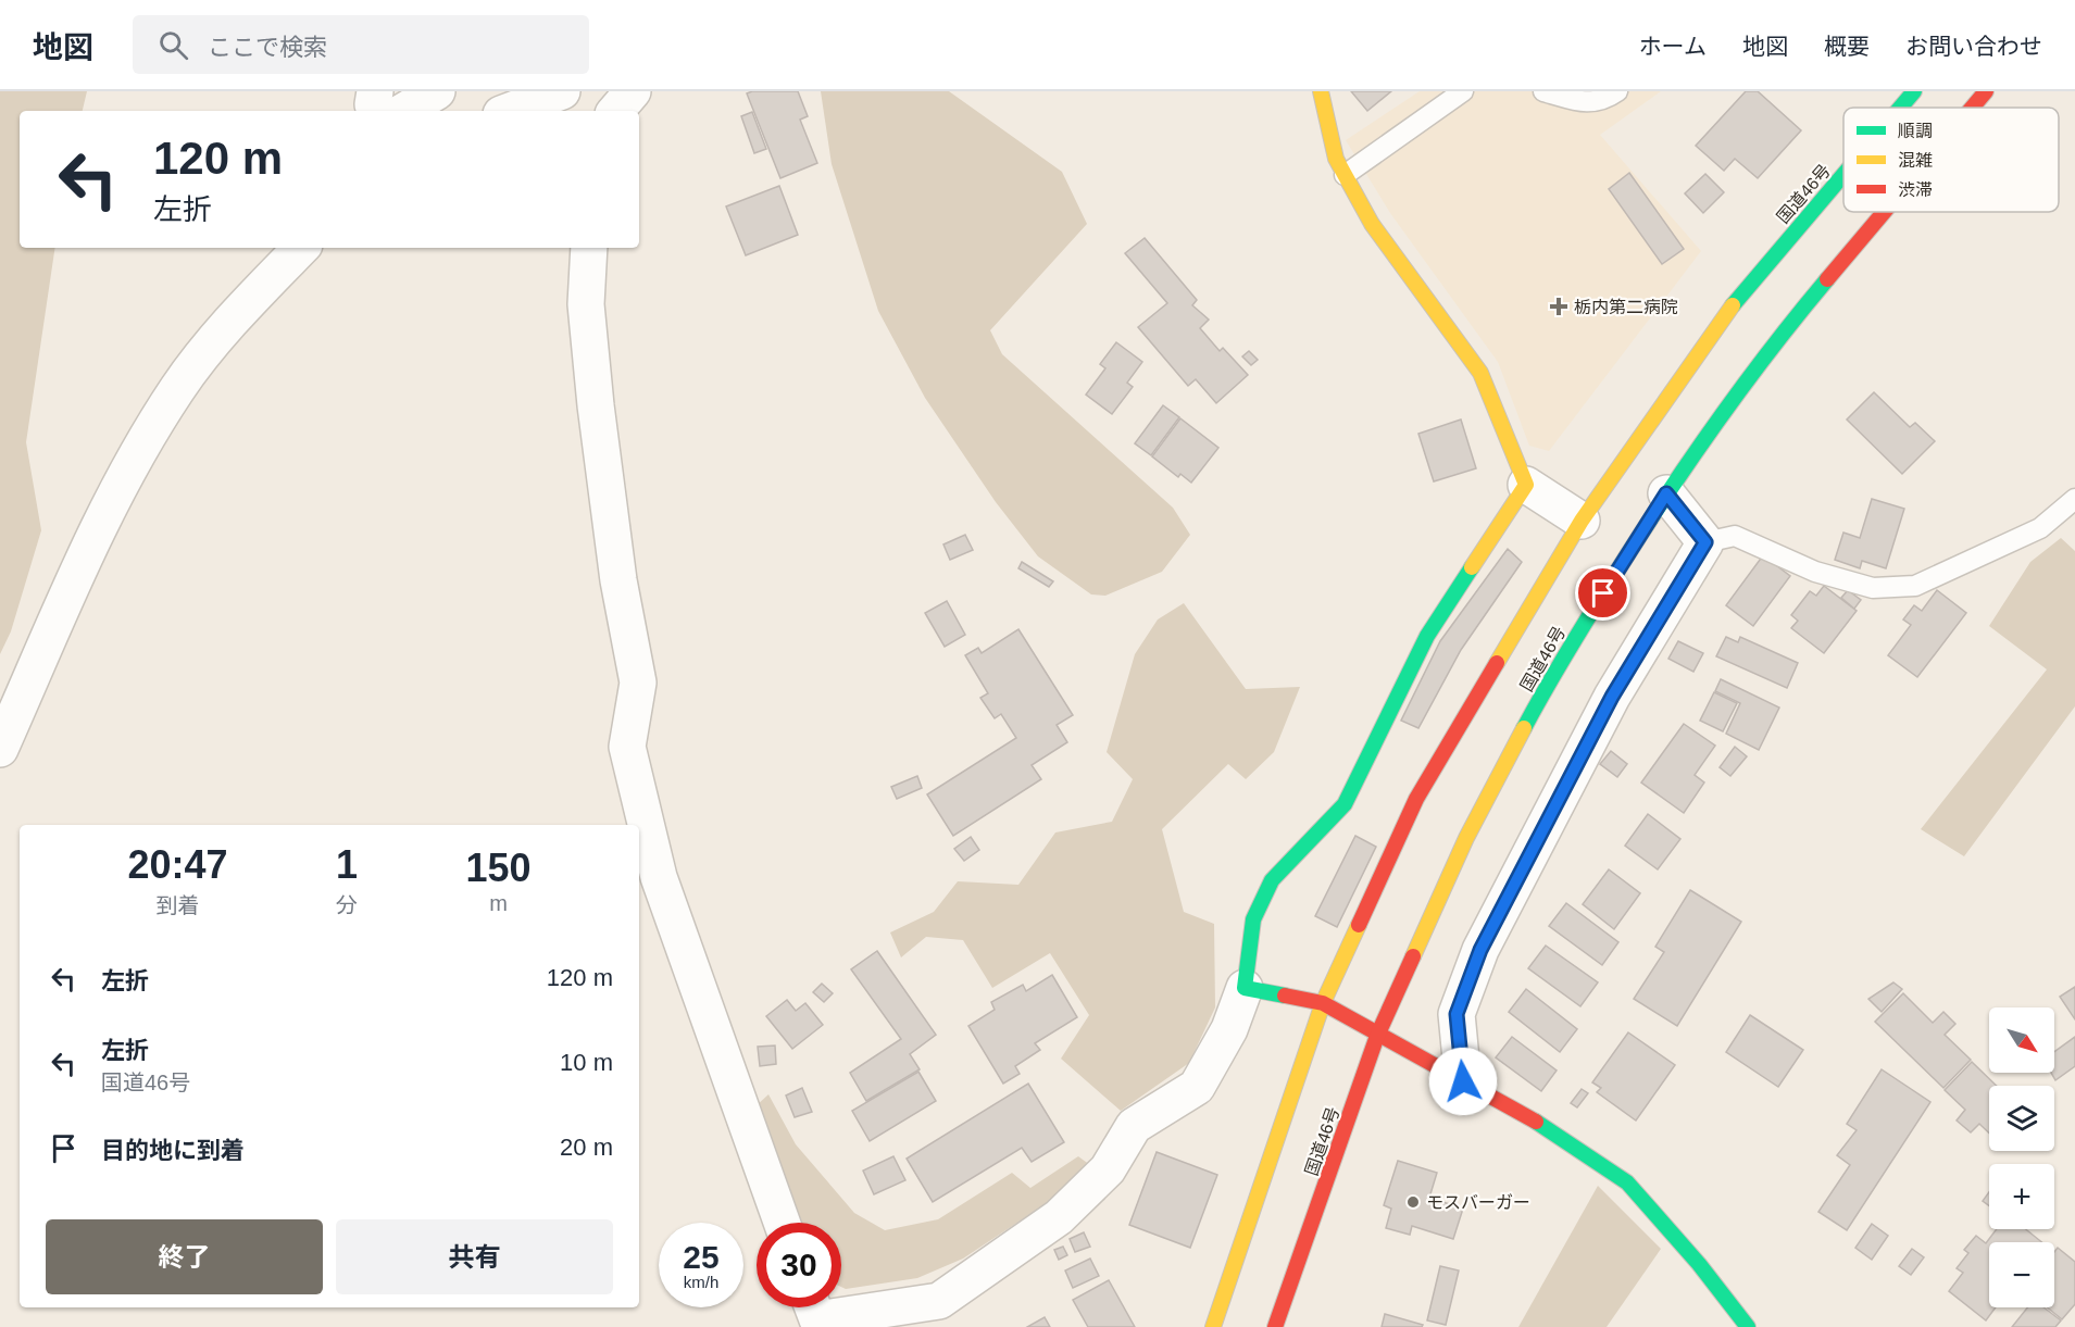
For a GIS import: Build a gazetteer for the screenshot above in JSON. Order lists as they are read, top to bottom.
{
  "streets": {
    "main road": ["国道46号"]
  },
  "places": {
    "health": ["栃内第二病院"],
    "other": ["モスバーガー"]
  },
  "legend": ["順調", "混雑", "渋滞"],
  "north": "bottom right",
  "page": {
    "header": "地図",
    "search": "ここで検索",
    "nav": [
      "ホーム",
      "地図",
      "概要",
      "お問い合わせ"
    ],
    "turn": ["120 m", "左折"],
    "eta": [
      "20:47",
      "到着",
      "1",
      "分",
      "150",
      "m"
    ],
    "list": [
      {
        "name": "左折",
        "value": "120 m"
      },
      {
        "name": "左折",
        "note": "国道46号",
        "value": "10 m"
      },
      {
        "name": "目的地に到着",
        "value": "20 m"
      }
    ],
    "map_buttons": ["+", "−"],
    "buttons": ["終了", "共有"],
    "speed": "25 km/h",
    "limit": "30"
  }
}
